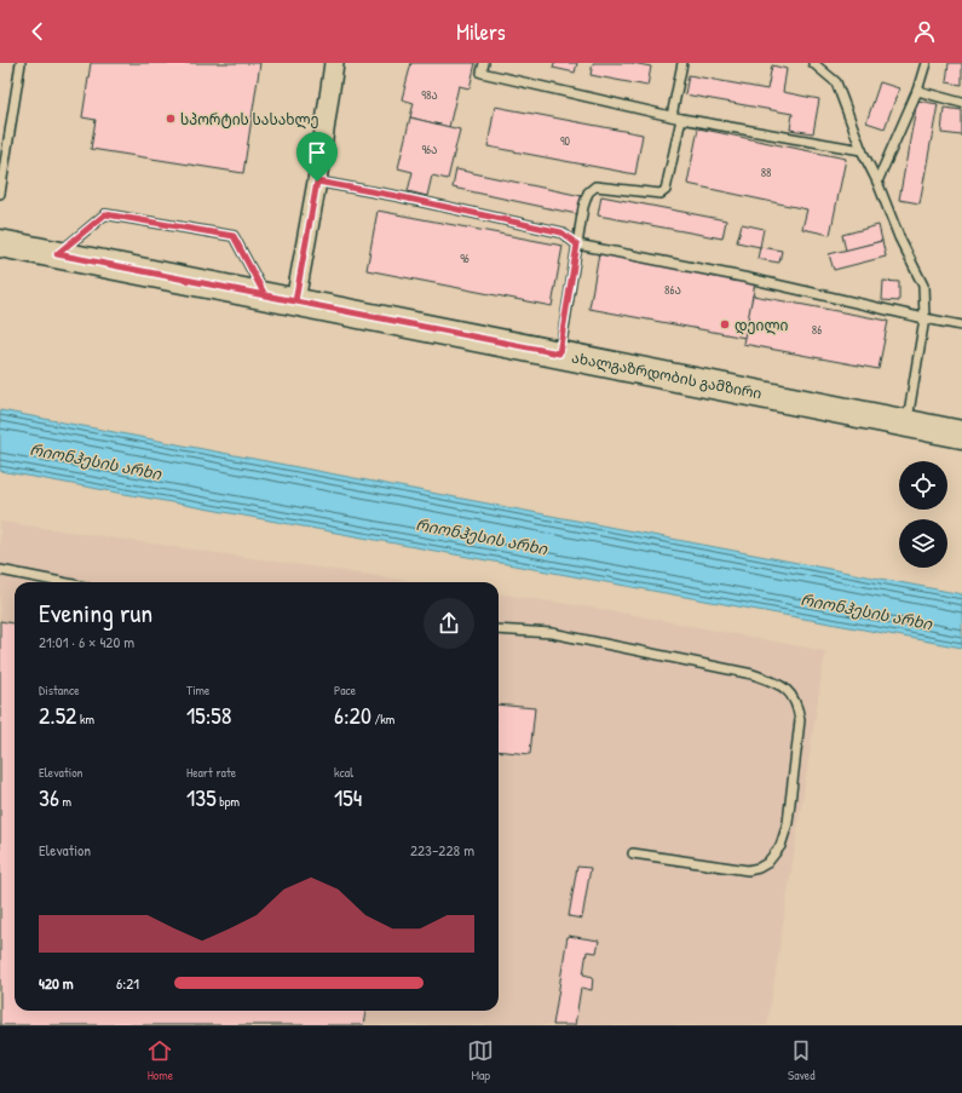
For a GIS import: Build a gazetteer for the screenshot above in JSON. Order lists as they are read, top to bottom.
{
  "streets": {
    "main road": ["ახალგაზრდობის გამზირი"]
  },
  "water": ["რიონჰესის არხი"],
  "places": ["სპორტის სასახლე", "დეილი"],
  "house_numbers": [
    "98ა",
    "90",
    "96ა",
    "88",
    "96",
    "86ა",
    "86"
  ],
  "page": {
    "header": "Milers",
    "heading": ["Evening run", "21:01 · 6 × 420 m"],
    "stats": [
      ["Distance", "2.52 km"],
      ["Time", "15:58"],
      ["Pace", "6:20 /km"],
      ["Elevation", "36 m"],
      ["Heart rate", "135 bpm"],
      ["kcal", "154"]
    ],
    "chart": ["Elevation", "223–228 m"],
    "list": [
      {
        "name": "420 m",
        "note": "6:21"
      }
    ],
    "tabs": ["Home", "Map", "Saved"]
  }
}
